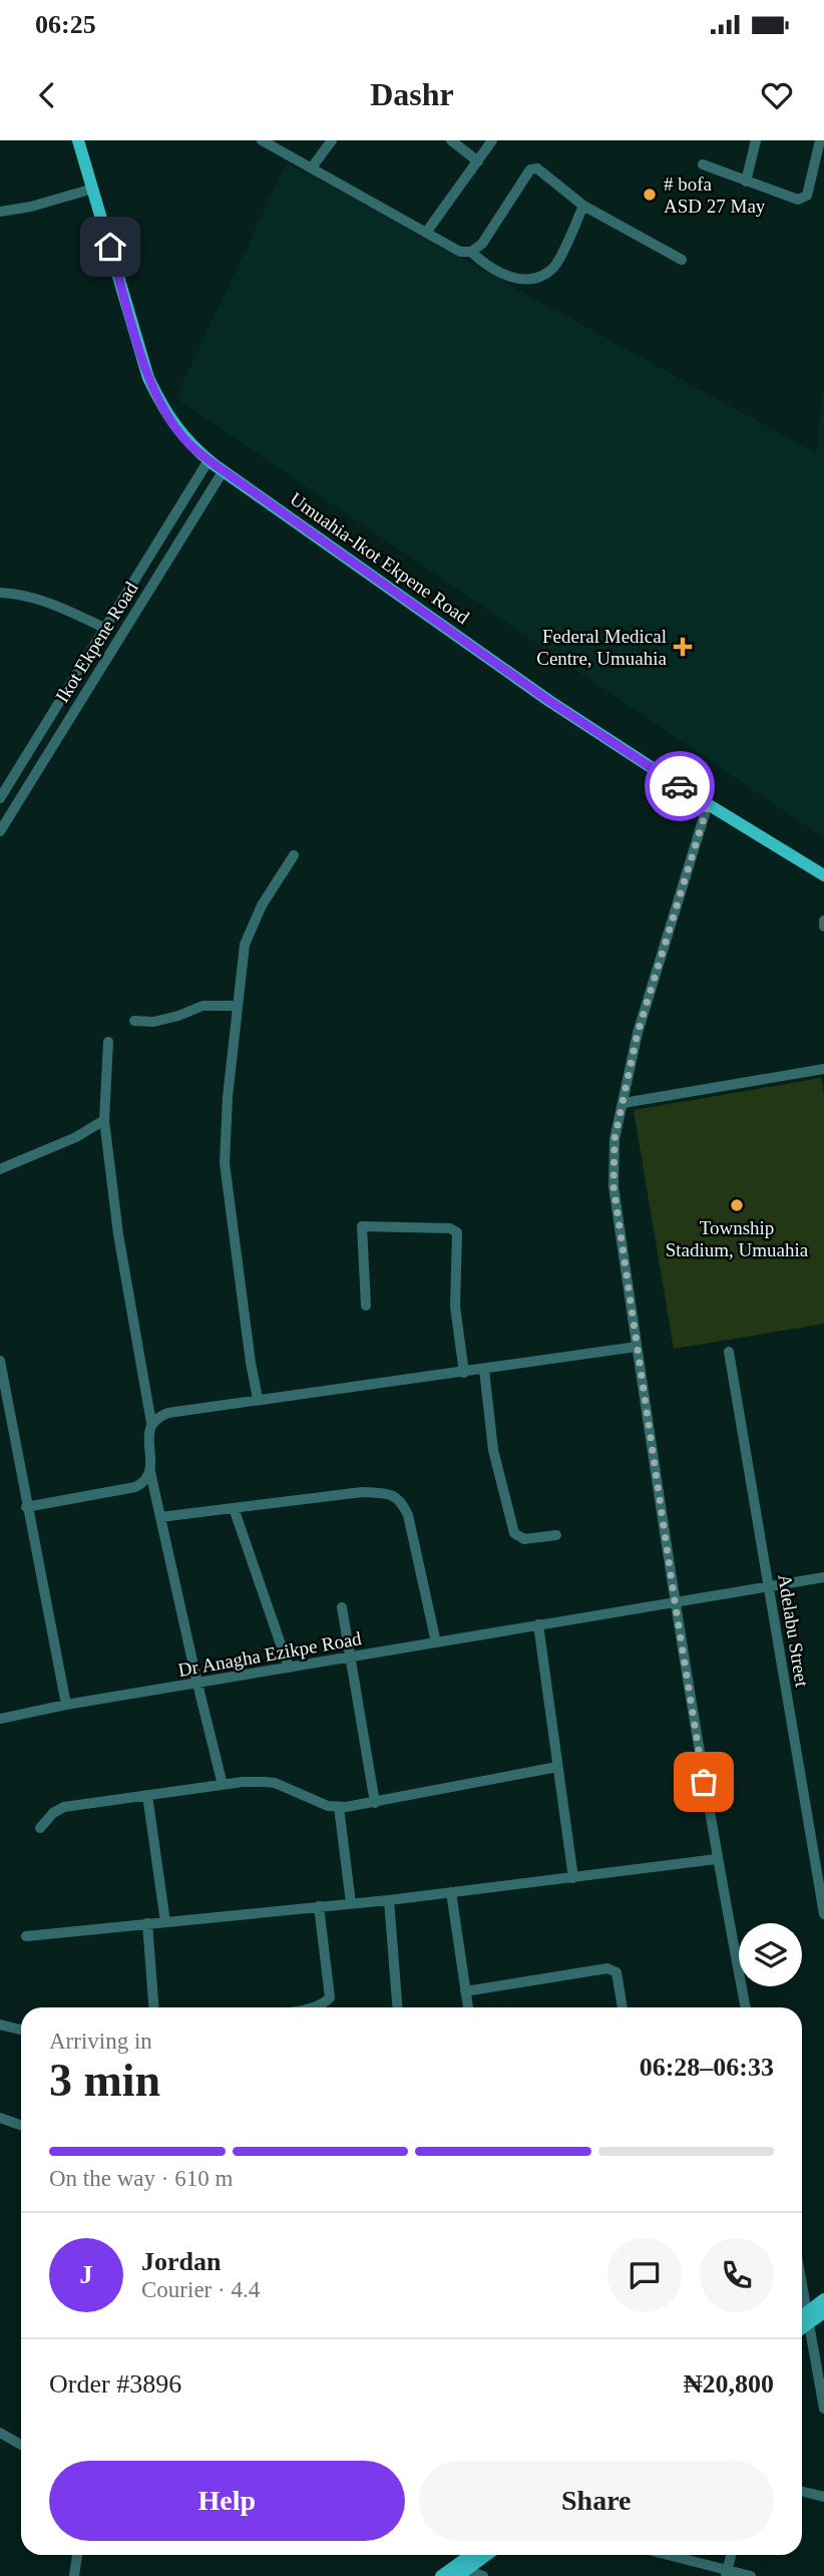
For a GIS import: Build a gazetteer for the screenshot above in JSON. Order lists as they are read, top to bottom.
{
  "streets": {
    "main road": ["Umuahia-Ikot Ekpene Road"],
    "street": ["Ikot Ekpene Road", "Adelabu Street", "Dr Anagha Ezikpe Road"]
  },
  "crossings": [
    ["Umuahia-Ikot Ekpene Road", "Ikot Ekpene Road"],
    ["Adelabu Street", "Dr Anagha Ezikpe Road"]
  ],
  "places": {
    "other": ["# bofa ASD 27 May", "Township Stadium, Umuahia"],
    "health": ["Federal Medical Centre, Umuahia"]
  },
  "page": {
    "status": "06:25",
    "header": "Dashr",
    "heading": ["3 min", "Arriving in", "06:28–06:33"],
    "panel": [
      "Jordan",
      "Courier · 4.4",
      "Order #3896",
      "₦20,800"
    ],
    "bar": "On the way · 610 m",
    "round": "J",
    "buttons": ["Help", "Share"]
  }
}
